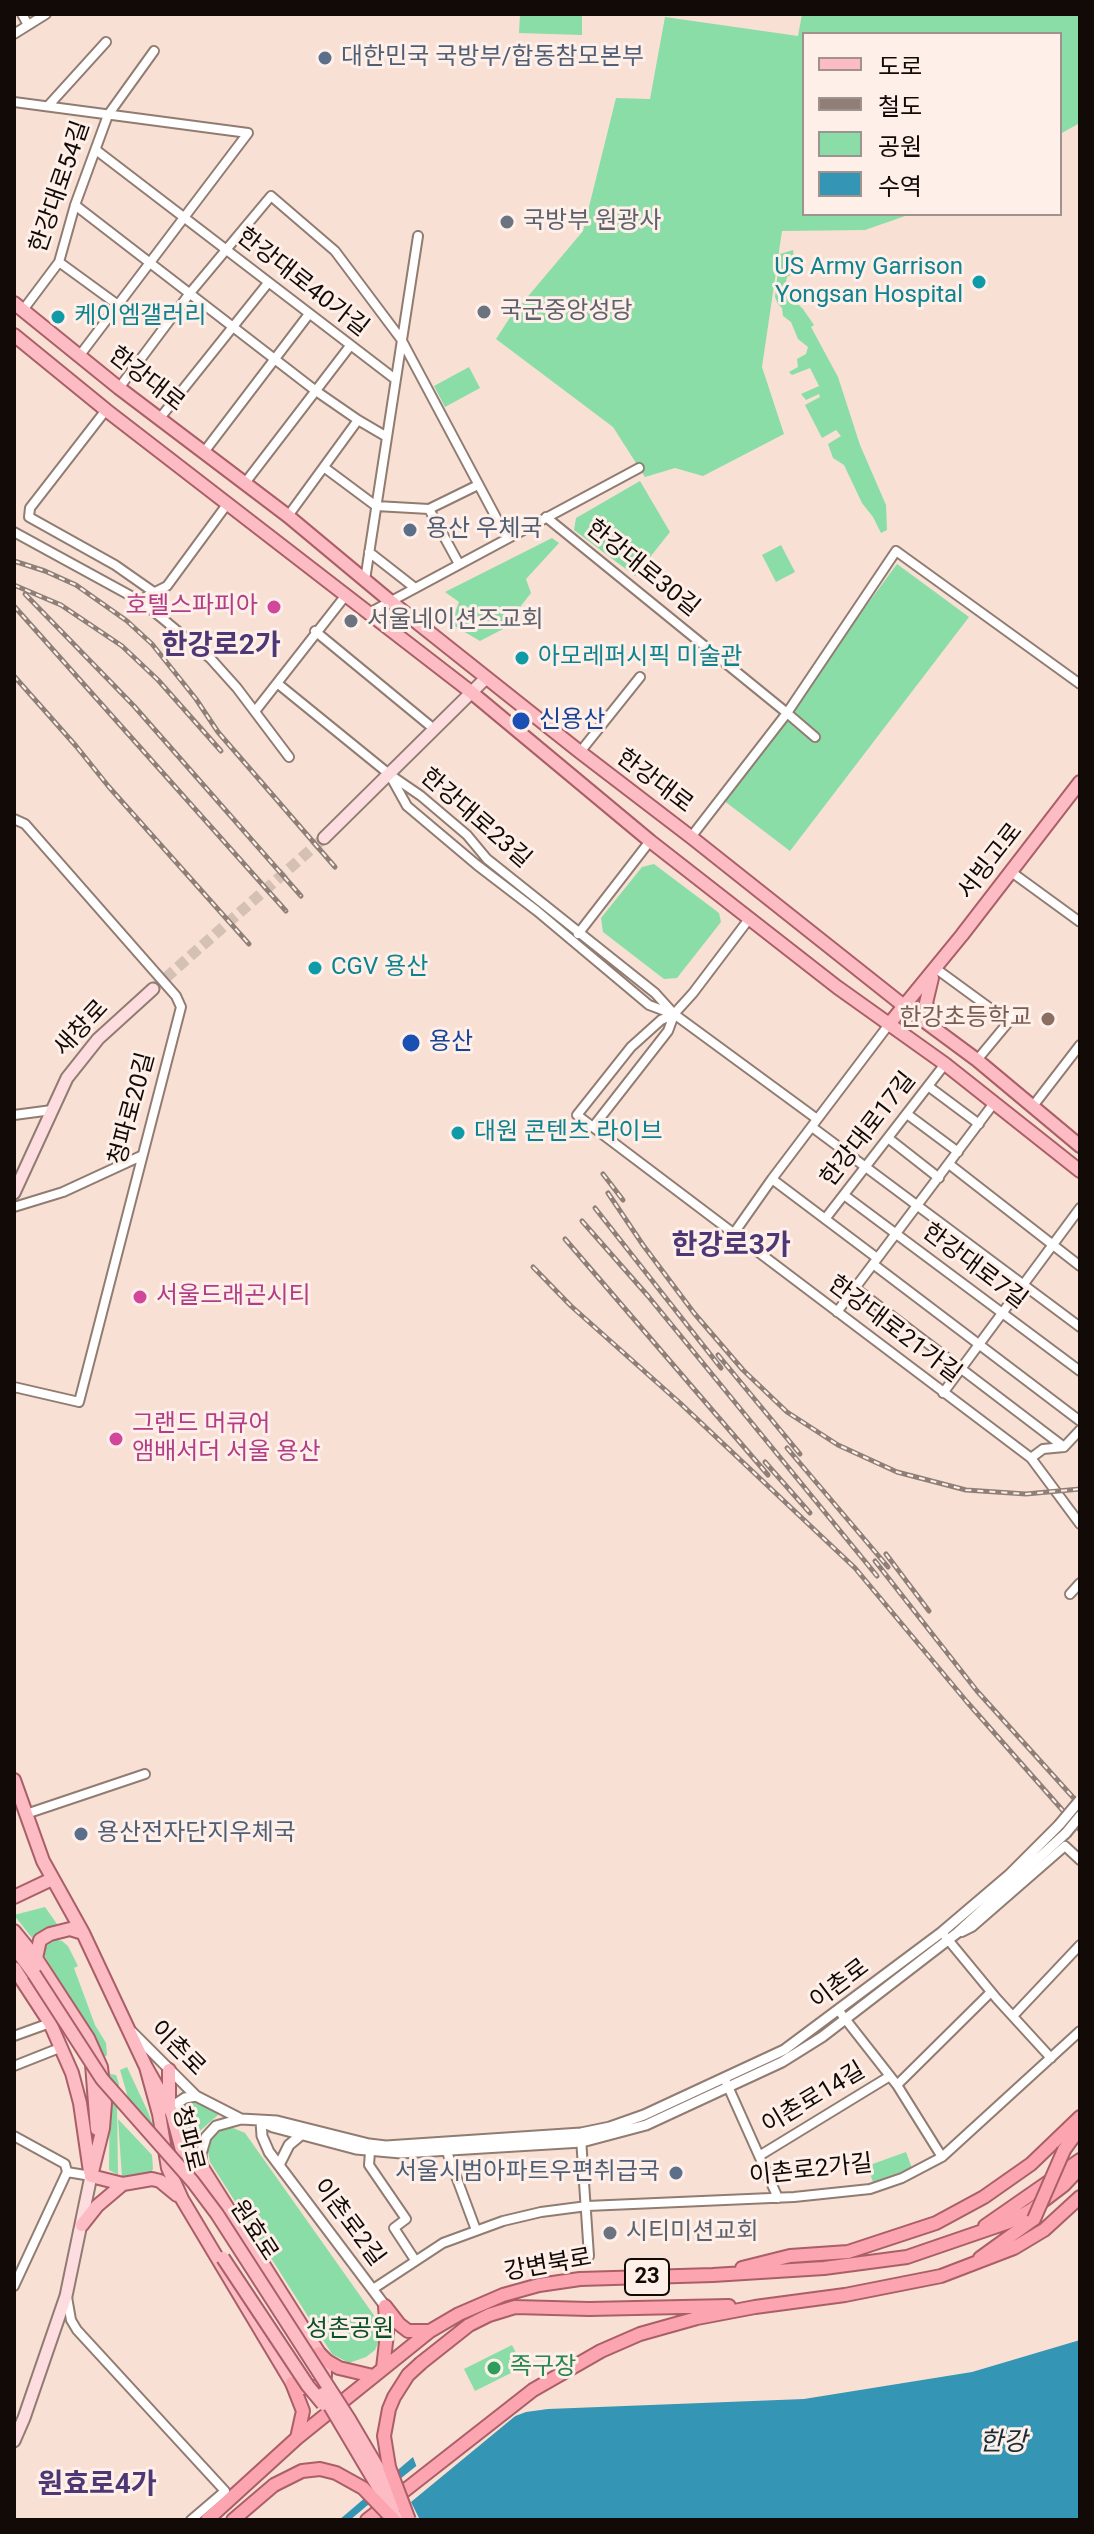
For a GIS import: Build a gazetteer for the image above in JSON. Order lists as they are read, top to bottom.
{
  "streets": {
    "highway": ["강변북로", "23"],
    "main road": [
      "한강대로",
      "서빙고로",
      "새창로",
      "청파로",
      "원효로"
    ],
    "street": [
      "한강대로54길",
      "한강대로40가길",
      "한강대로30길",
      "한강대로23길",
      "청파로20길",
      "한강대로17길",
      "한강대로7길",
      "한강대로21가길",
      "이촌로",
      "이촌로14길",
      "이촌로2가길",
      "이촌로2길"
    ]
  },
  "crossings": [
    ["한강대로54길", "한강대로40가길"],
    ["한강대로54길", "한강대로"],
    ["한강대로", "서빙고로"],
    ["한강대로", "한강대로17길"],
    ["한강대로23길", "한강대로17길"],
    ["한강대로23길", "한강대로7길"],
    ["한강대로17길", "한강대로7길"],
    ["이촌로", "이촌로14길"],
    ["이촌로", "청파로"],
    ["이촌로", "이촌로2길"],
    ["이촌로14길", "이촌로2가길"],
    ["이촌로2가길", "이촌로2길"]
  ],
  "districts": ["한강로2가", "한강로3가", "원효로4가"],
  "water": ["한강"],
  "parks": ["성촌공원"],
  "places": [
    "대한민국 국방부/합동참모본부",
    "국방부 원광사",
    "US Army Garrison Yongsan Hospital",
    "국군중앙성당",
    "케이엠갤러리",
    "용산 우체국",
    "호텔스파피아",
    "서울네이션즈교회",
    "아모레퍼시픽 미술관",
    "신용산",
    "CGV 용산",
    "한강초등학교",
    "용산",
    "대원 콘텐츠 라이브",
    "서울드래곤시티",
    "그랜드 머큐어 앰배서더 서울 용산",
    "용산전자단지우체국",
    "서울시범아파트우편취급국",
    "시티미션교회",
    "족구장"
  ],
  "legend": [
    "도로",
    "철도",
    "공원",
    "수역"
  ]
}
